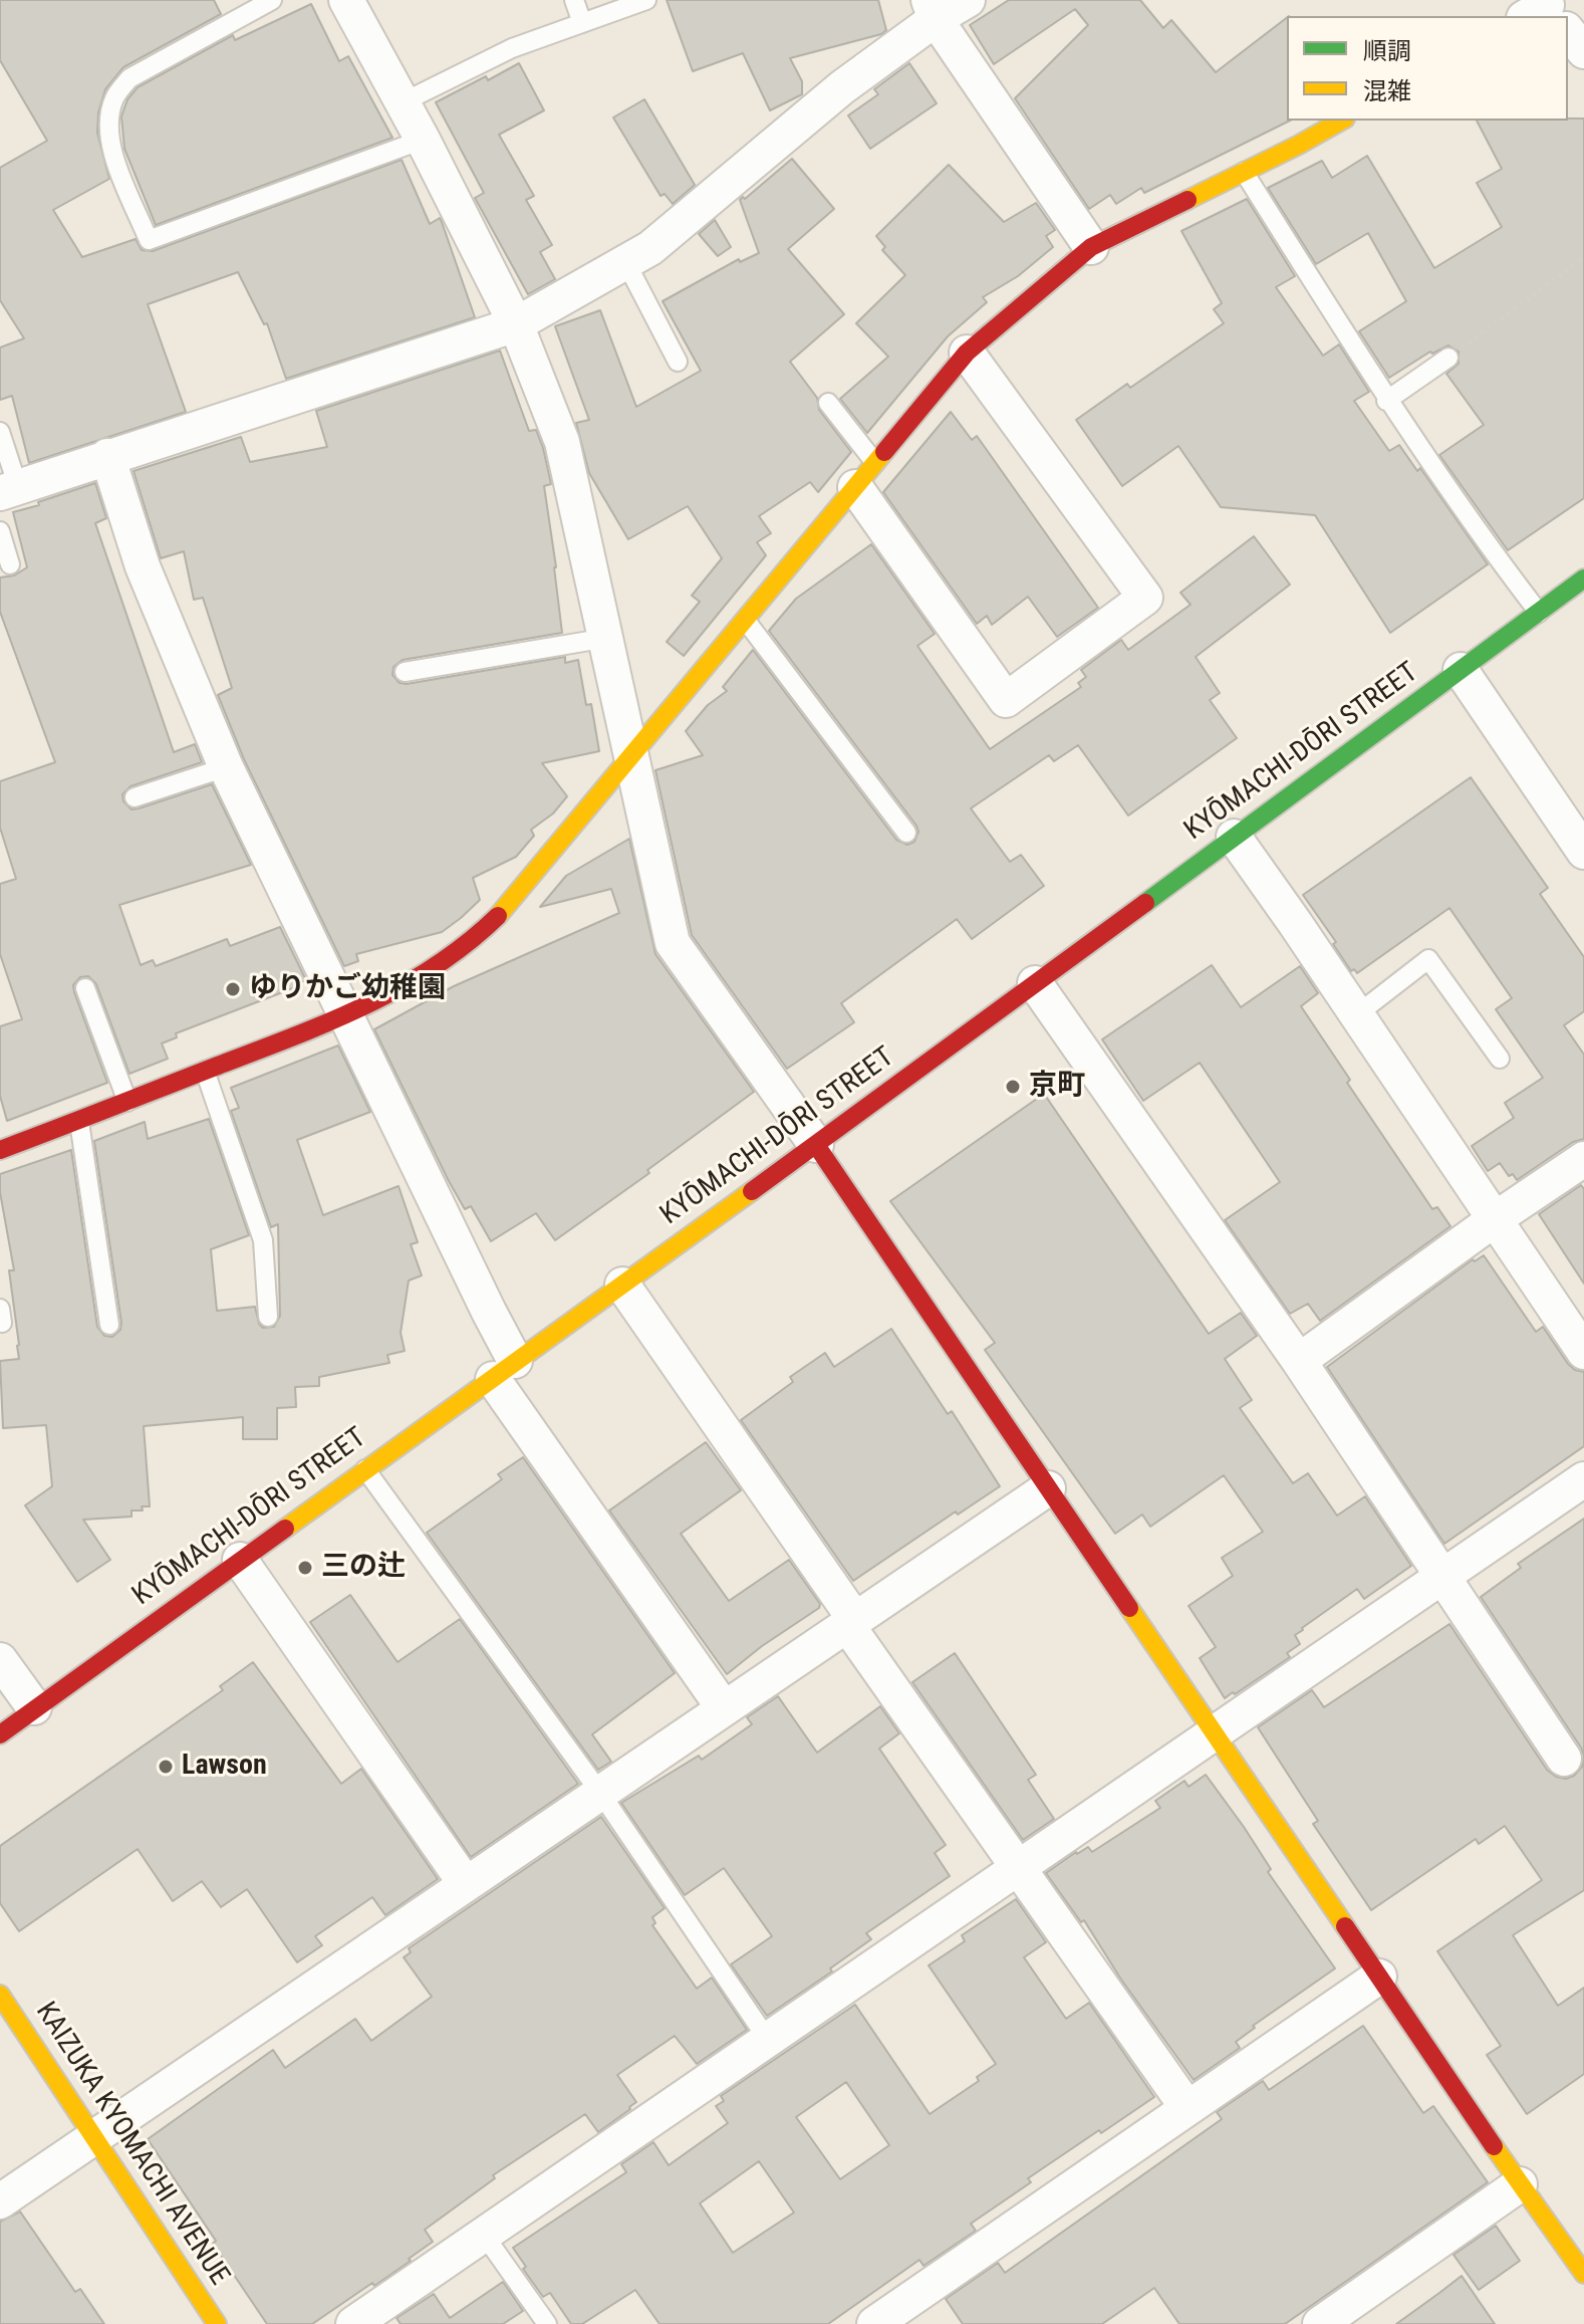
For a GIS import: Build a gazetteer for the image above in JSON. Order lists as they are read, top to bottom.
{
  "streets": {
    "street": ["KYŌMACHI-DŌRI STREET", "KAIZUKA KYOMACHI AVENUE"]
  },
  "places": [
    "ゆりかご幼稚園",
    "京町",
    "三の辻",
    "Lawson"
  ],
  "legend": ["順調", "混雑"]
}
